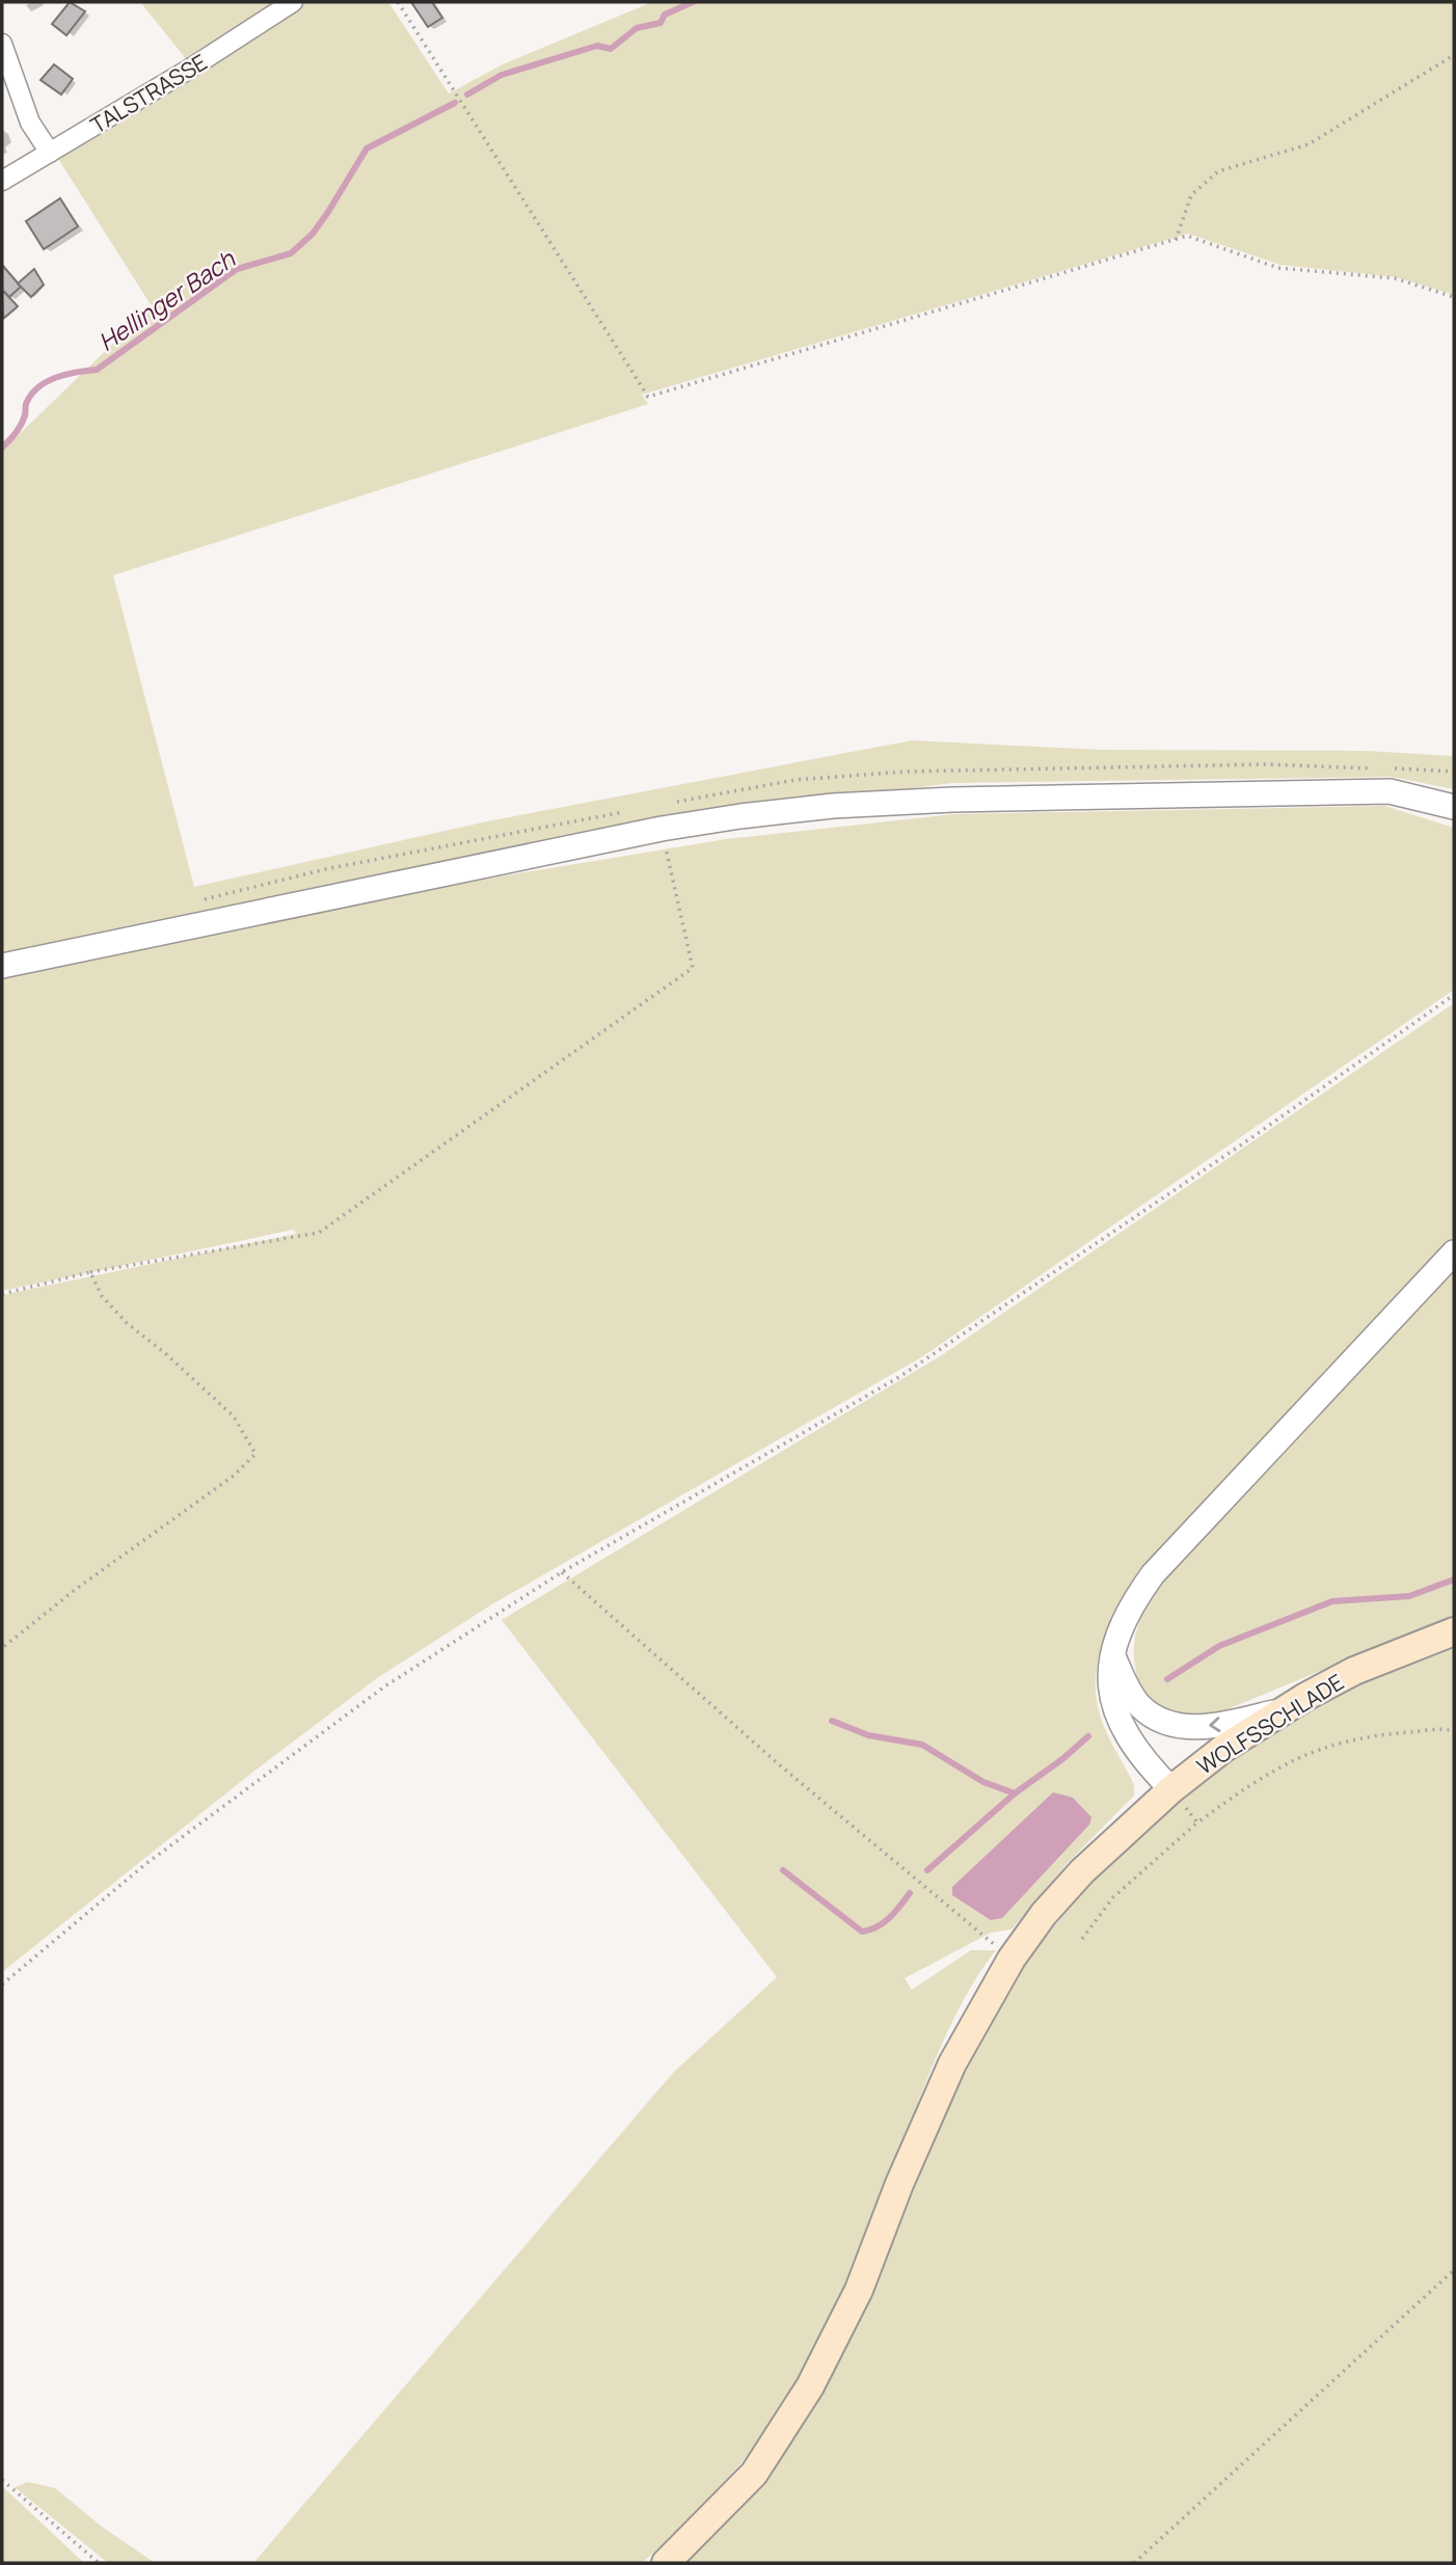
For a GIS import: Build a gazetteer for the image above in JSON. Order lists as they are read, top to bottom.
{
  "streets": {
    "main road": ["WOLFSSCHLADE"],
    "street": ["TALSTRASSE"]
  },
  "water": ["Hellinger Bach"]
}
